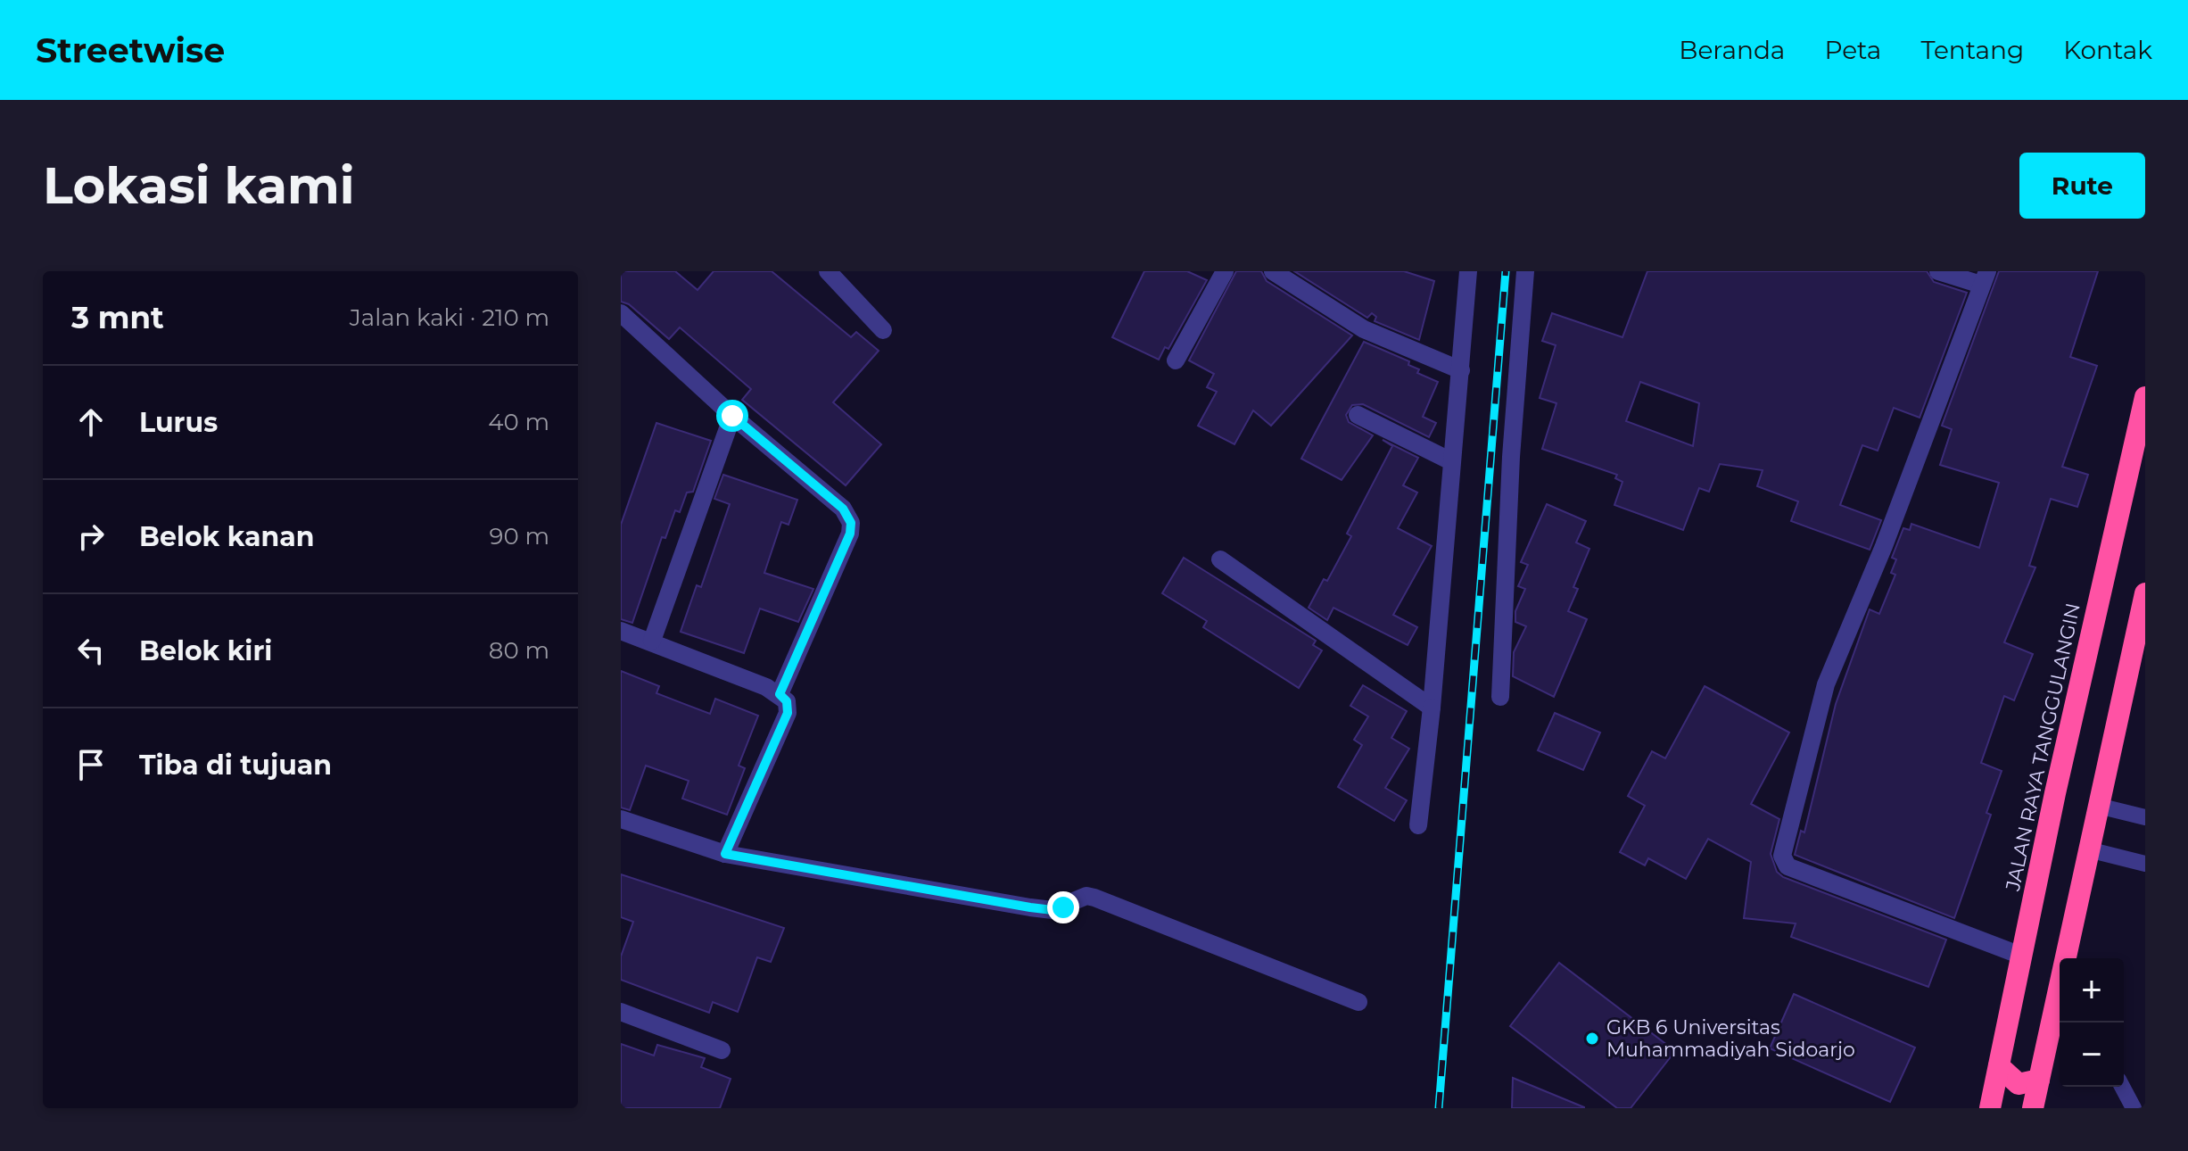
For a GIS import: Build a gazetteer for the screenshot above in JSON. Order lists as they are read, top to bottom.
{
  "streets": {
    "highway": ["JALAN RAYA TANGGULANGIN"]
  },
  "places": ["GKB 6 Universitas Muhammadiyah Sidoarjo"],
  "page": {
    "header": "Streetwise",
    "nav": [
      "Beranda",
      "Peta",
      "Tentang",
      "Kontak"
    ],
    "buttons": "Rute",
    "title": "Lokasi kami",
    "heading": ["3 mnt", "Jalan kaki · 210 m"],
    "list": [
      ["Lurus", "40 m"],
      ["Belok kanan", "90 m"],
      ["Belok kiri", "80 m"],
      "Tiba di tujuan"
    ],
    "map_buttons": ["+", "−"]
  }
}
